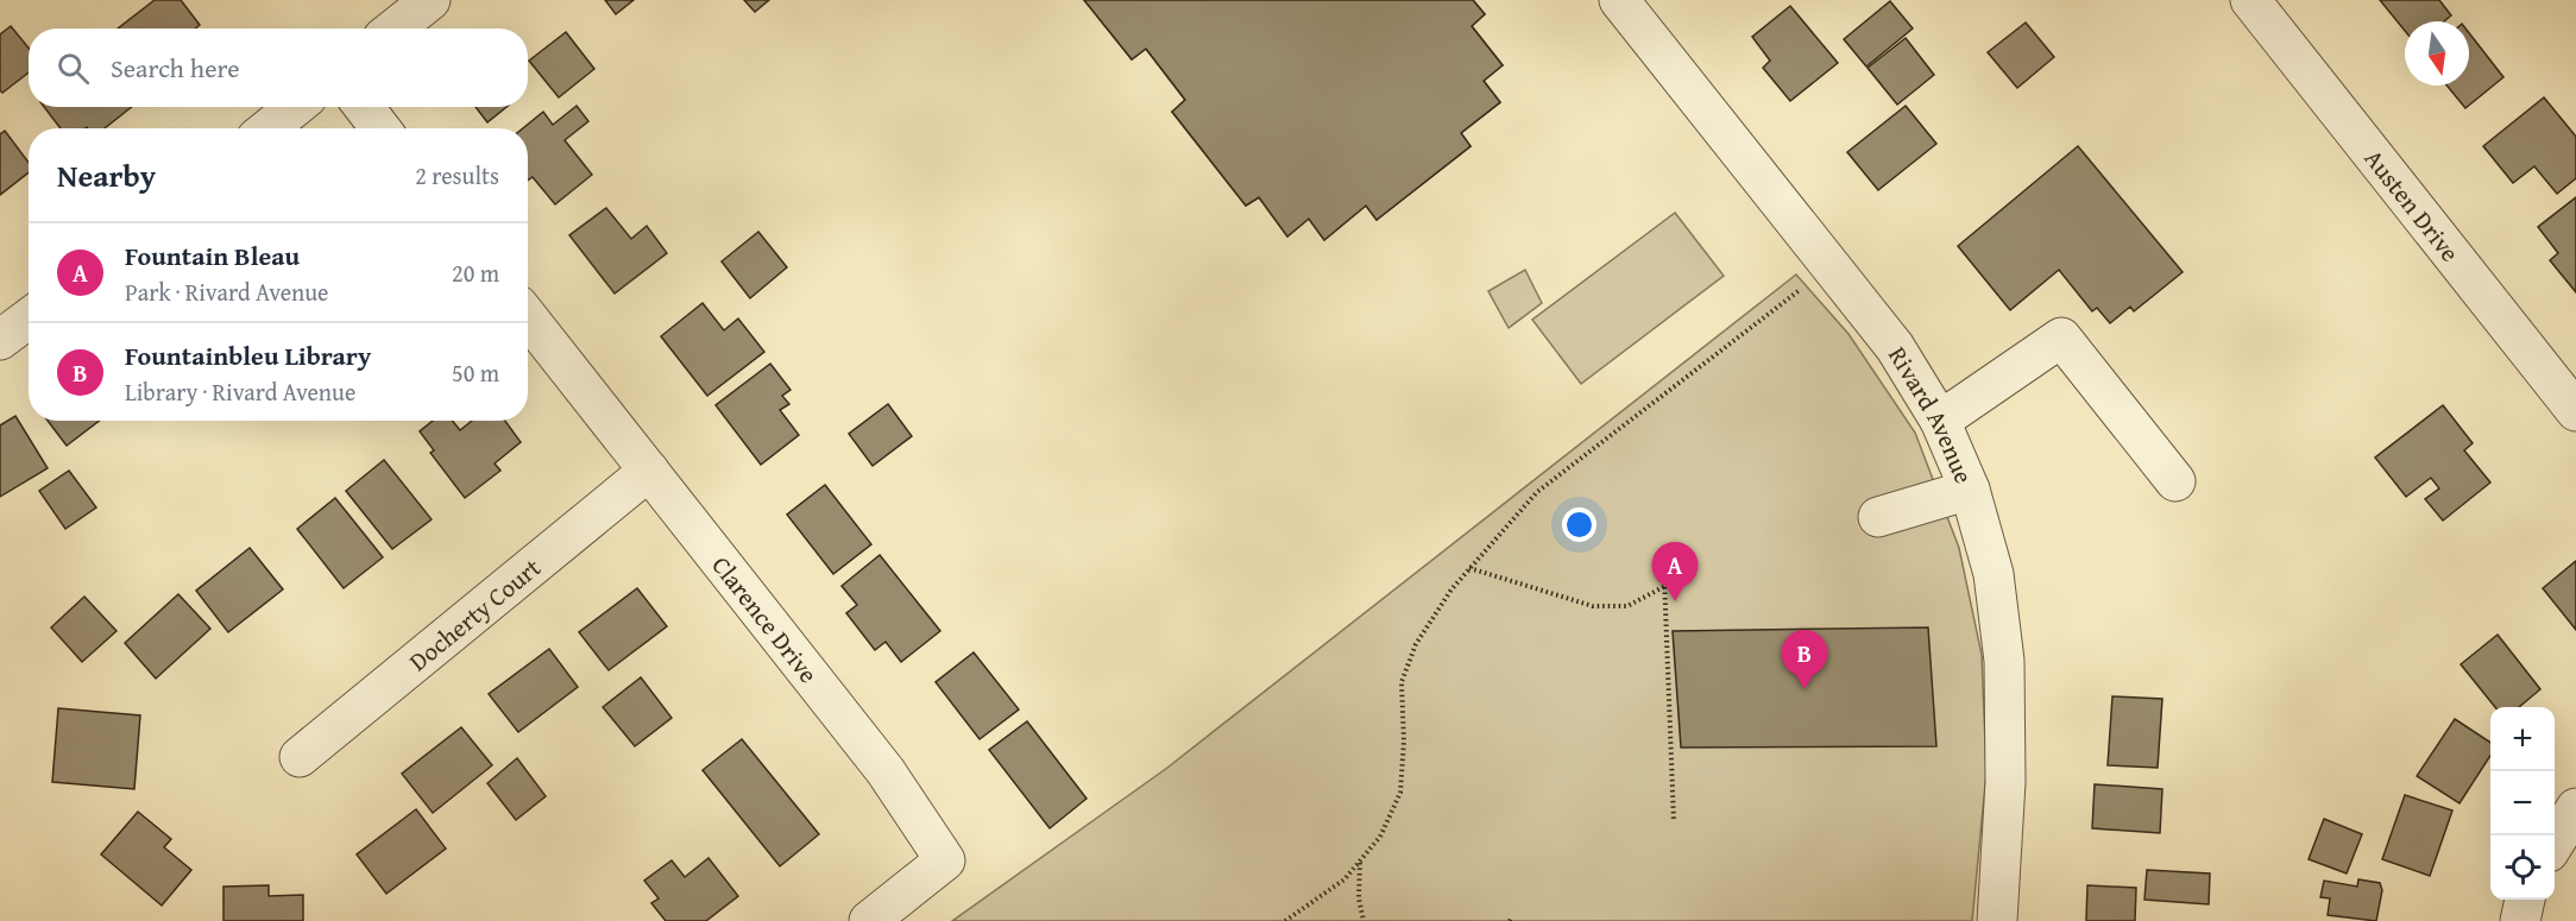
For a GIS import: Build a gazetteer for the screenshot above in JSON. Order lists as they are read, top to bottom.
{
  "streets": {
    "street": [
      "Austen Drive",
      "Rivard Avenue",
      "Docherty Court",
      "Clarence Drive"
    ]
  },
  "crossings": [
    ["Docherty Court", "Clarence Drive"]
  ],
  "north": "bottom",
  "page": {
    "search": "Search here",
    "heading": ["Nearby", "2 results"],
    "list": [
      {
        "mark": "A",
        "name": "Fountain Bleau",
        "note": "Park · Rivard Avenue",
        "value": "20 m"
      },
      {
        "mark": "B",
        "name": "Fountainbleu Library",
        "note": "Library · Rivard Avenue",
        "value": "50 m"
      }
    ],
    "pins": ["A", "B"],
    "map_buttons": ["+", "−"]
  }
}
